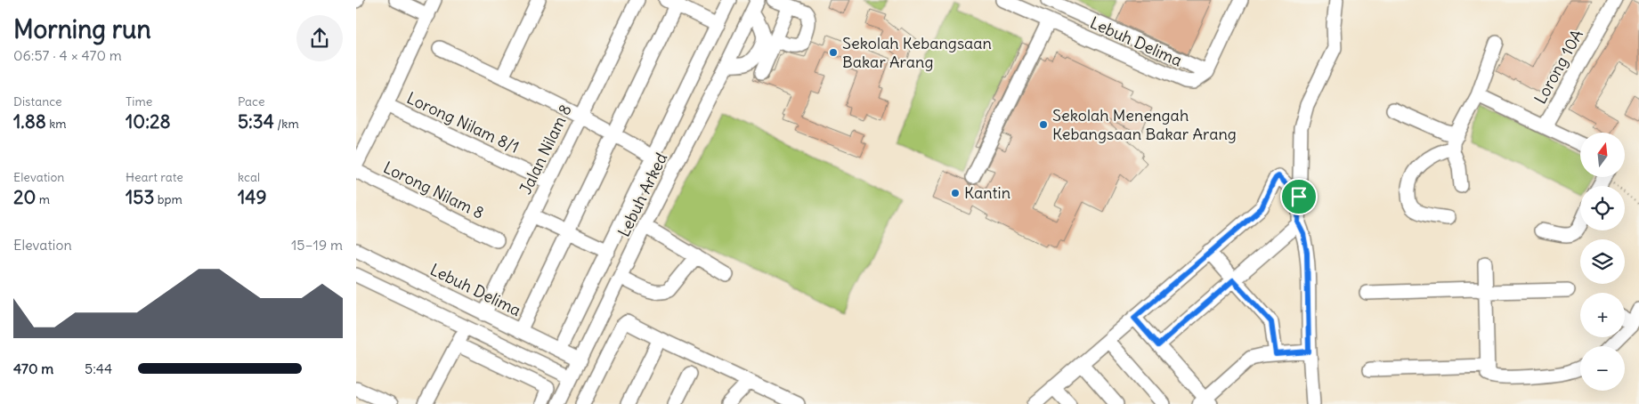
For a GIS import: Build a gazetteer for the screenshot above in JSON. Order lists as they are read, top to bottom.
{
  "streets": {
    "street": [
      "Lebuh Delima",
      "Lorong 10A",
      "Lorong Nilam 8/1",
      "Jalan Nilam 8",
      "Lorong Nilam 8",
      "Lebuh Arked"
    ]
  },
  "crossings": [
    ["Lebuh Delima", "Jalan Nilam 8"],
    ["Lebuh Delima", "Lebuh Arked"],
    ["Lorong Nilam 8/1", "Jalan Nilam 8"]
  ],
  "places": ["Sekolah Kebangsaan Bakar Arang", "Sekolah Menengah Kebangsaan Bakar Arang", "Kantin"],
  "north": "top",
  "page": {
    "heading": ["Morning run", "06:57 · 4 × 470 m"],
    "stats": [
      ["Distance", "1.88 km"],
      ["Time", "10:28"],
      ["Pace", "5:34 /km"],
      ["Elevation", "20 m"],
      ["Heart rate", "153 bpm"],
      ["kcal", "149"]
    ],
    "map_buttons": ["+", "−"],
    "chart": ["Elevation", "15–19 m"],
    "list": [
      {
        "name": "470 m",
        "note": "5:44"
      }
    ]
  }
}
